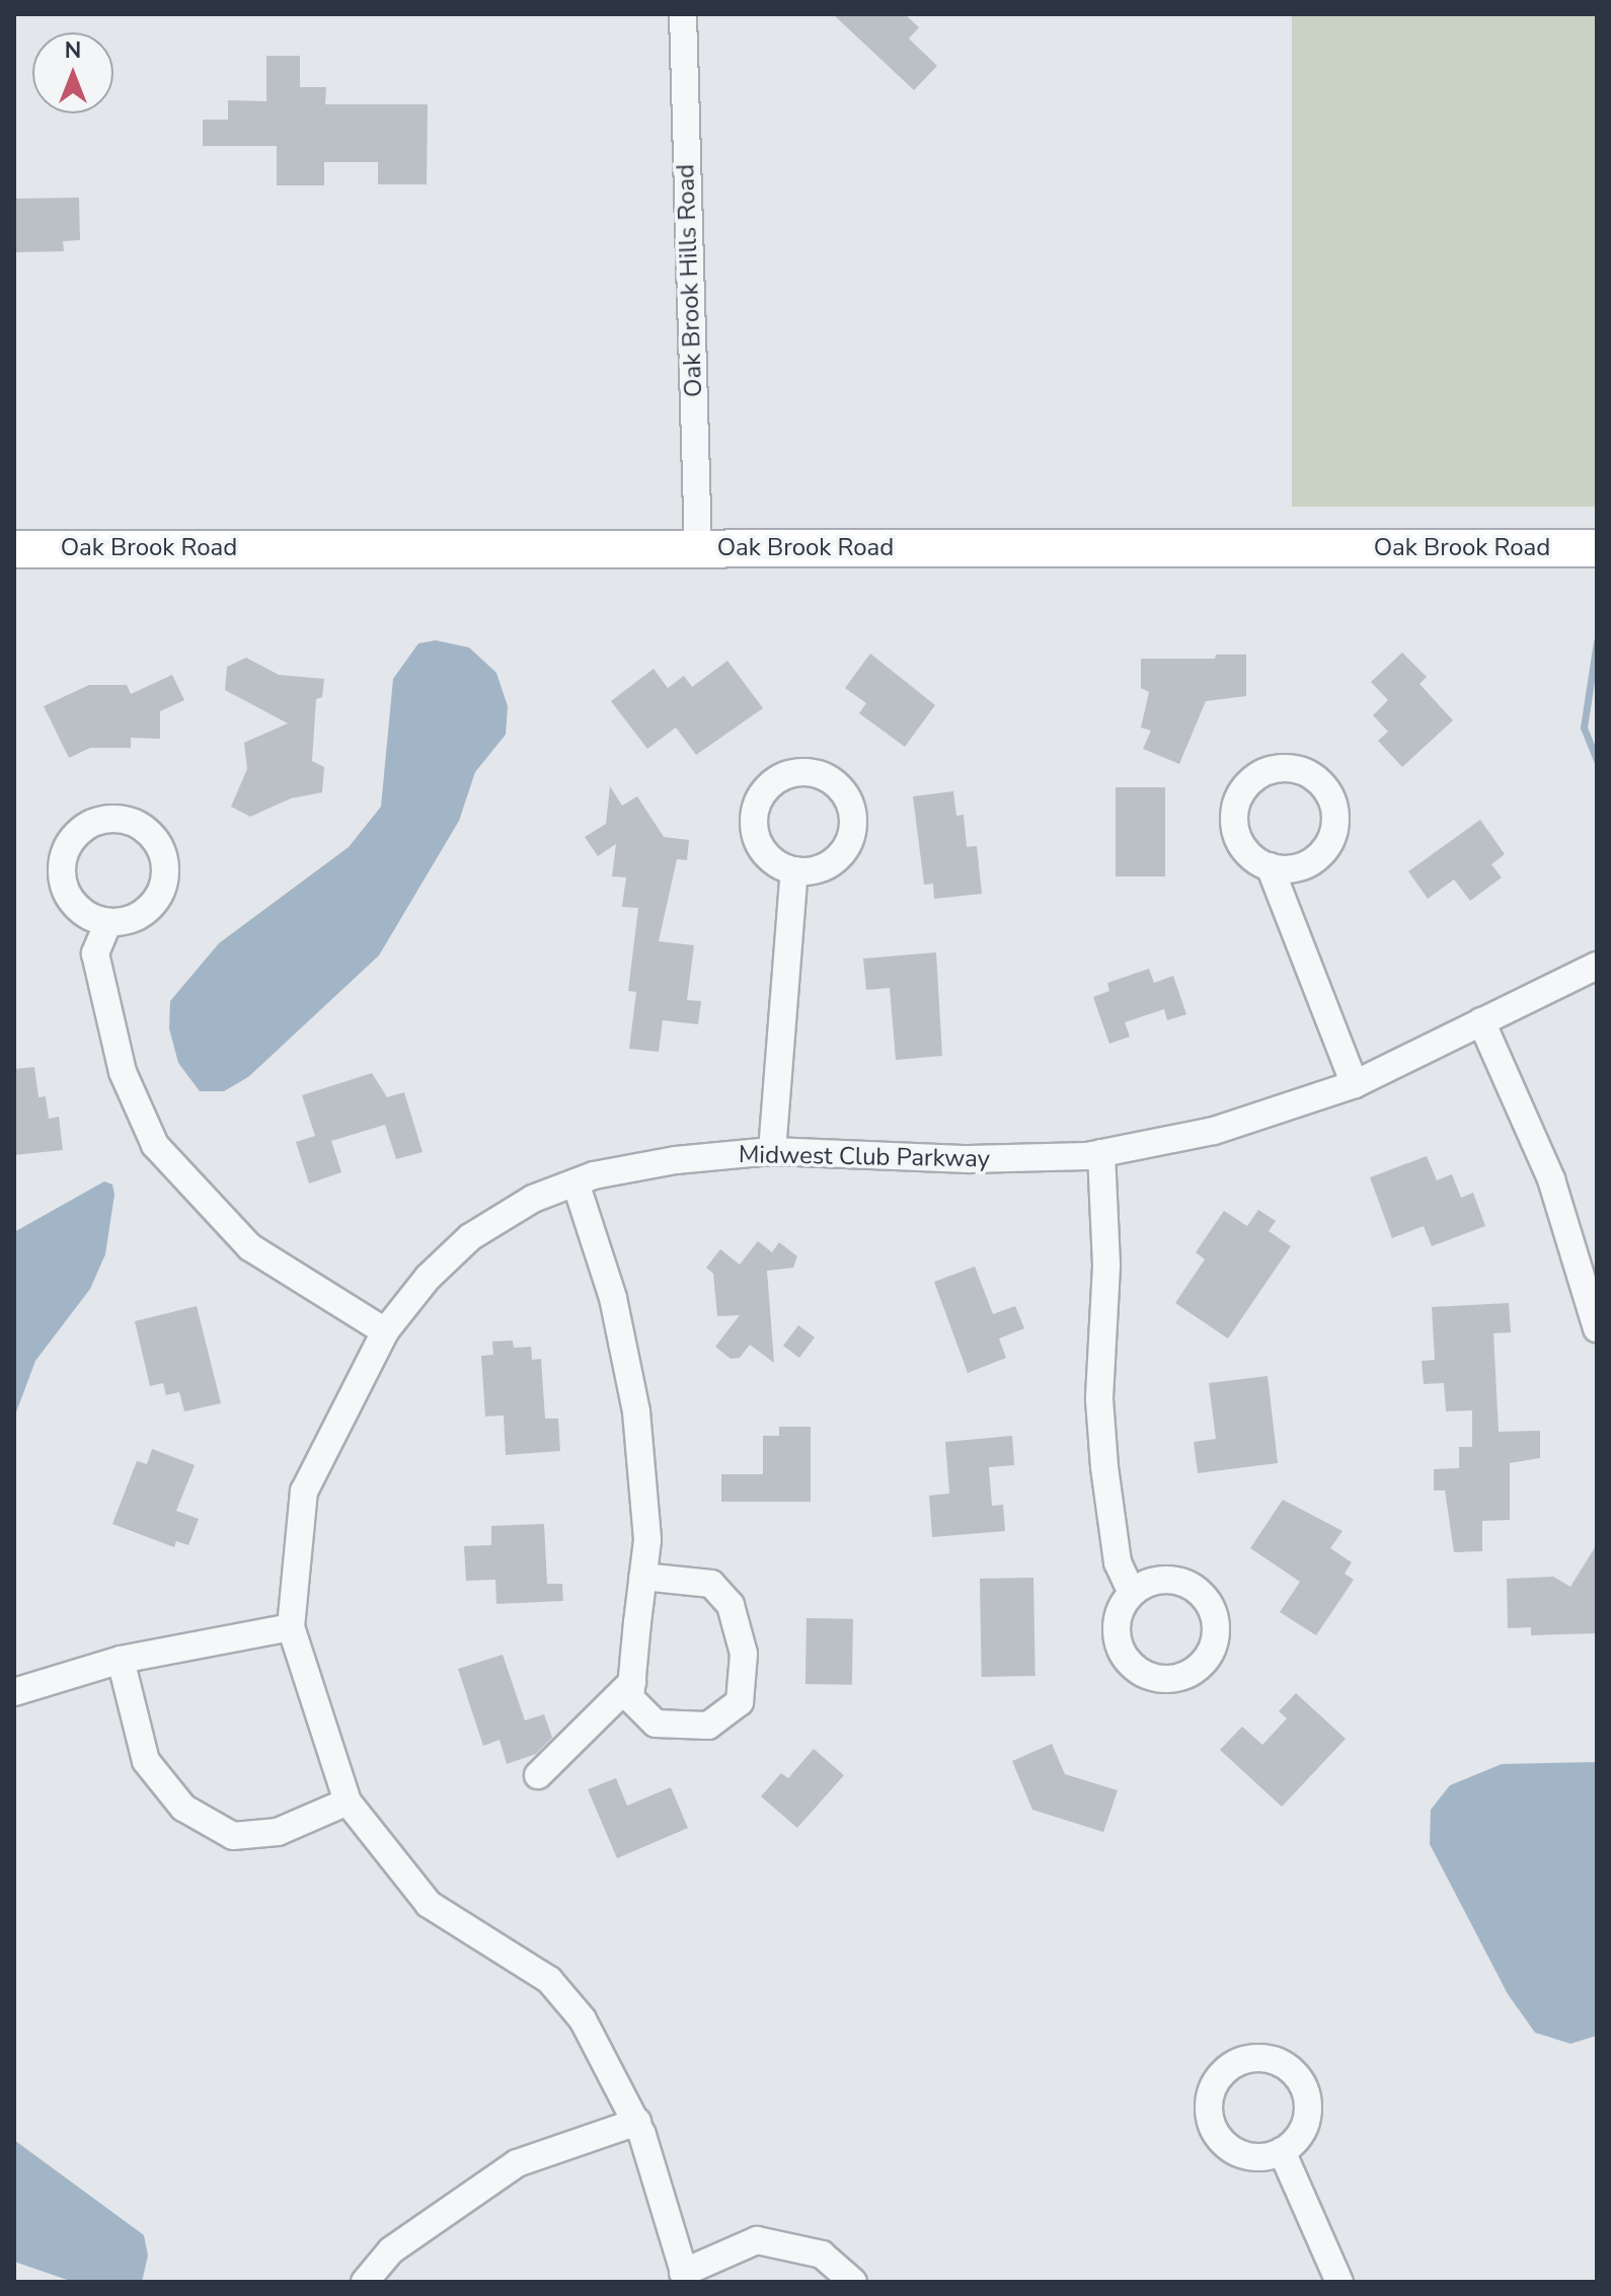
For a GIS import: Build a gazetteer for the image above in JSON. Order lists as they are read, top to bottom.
{
  "streets": {
    "main road": ["Oak Brook Road"],
    "street": ["Oak Brook Hills Road", "Midwest Club Parkway"]
  },
  "crossings": [
    ["Oak Brook Hills Road", "Oak Brook Road"]
  ],
  "north": "top"
}
